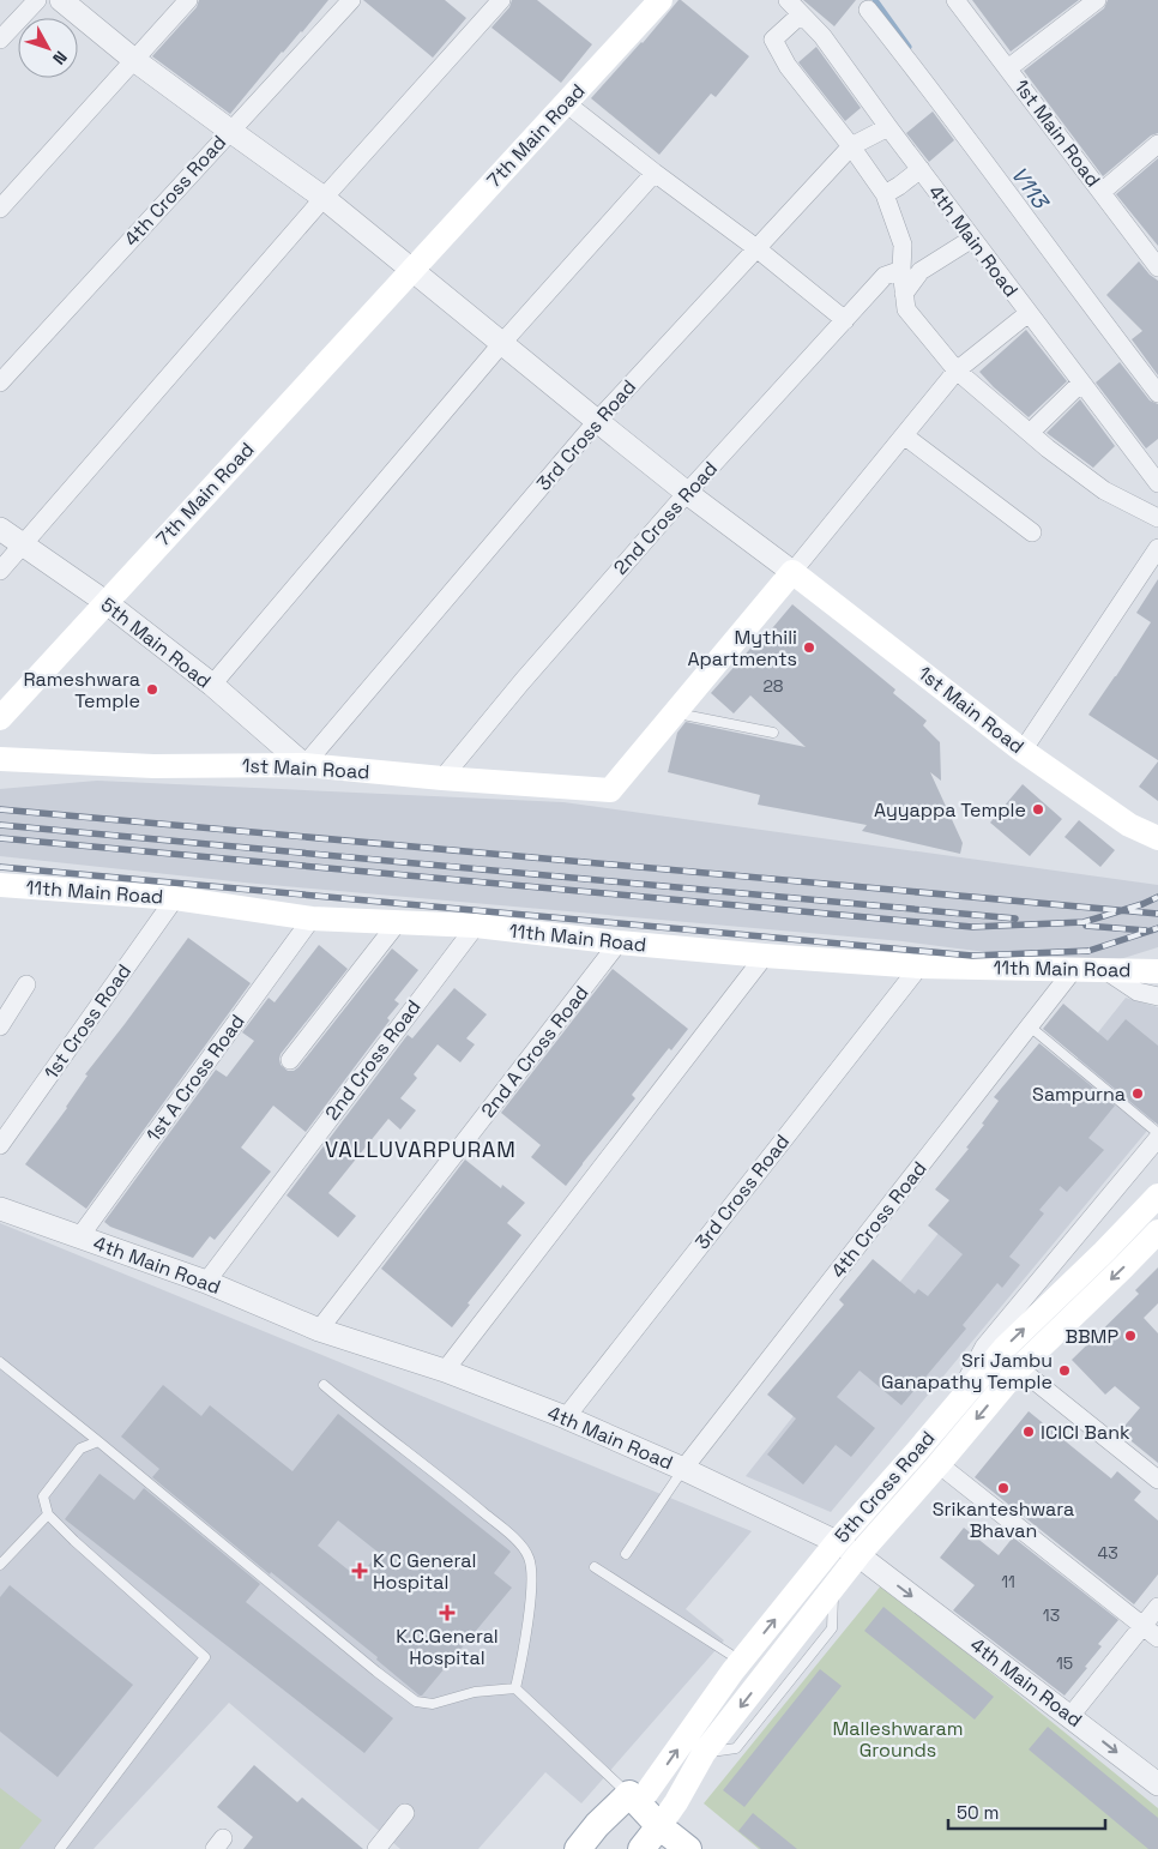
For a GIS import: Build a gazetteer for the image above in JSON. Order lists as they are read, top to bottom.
{
  "streets": {
    "main road": [
      "1st Main Road",
      "7th Main Road",
      "11th Main Road",
      "5th Cross Road"
    ],
    "street": [
      "4th Cross Road",
      "4th Main Road",
      "3rd Cross Road",
      "2nd Cross Road",
      "5th Main Road",
      "1st Cross Road",
      "2nd A Cross Road",
      "1st A Cross Road"
    ]
  },
  "crossings": [
    ["1st Main Road", "3rd Cross Road"],
    ["1st Main Road", "2nd Cross Road"],
    ["1st Main Road", "5th Main Road"],
    ["7th Main Road", "5th Main Road"],
    ["4th Cross Road", "4th Main Road"],
    ["4th Cross Road", "11th Main Road"],
    ["4th Main Road", "3rd Cross Road"],
    ["4th Main Road", "2nd Cross Road"],
    ["4th Main Road", "2nd A Cross Road"],
    ["4th Main Road", "1st A Cross Road"],
    ["4th Main Road", "5th Cross Road"],
    ["3rd Cross Road", "5th Main Road"],
    ["3rd Cross Road", "11th Main Road"],
    ["2nd Cross Road", "11th Main Road"],
    ["11th Main Road", "1st Cross Road"],
    ["11th Main Road", "2nd A Cross Road"],
    ["11th Main Road", "1st A Cross Road"]
  ],
  "districts": ["VALLUVARPURAM"],
  "water": ["V113"],
  "parks": ["Malleshwaram Grounds"],
  "places": {
    "other": [
      "Mythili Apartments",
      "Rameshwara Temple",
      "Ayyappa Temple",
      "Sampurna",
      "BBMP",
      "Sri Jambu Ganapathy Temple",
      "ICICI Bank",
      "Srikanteshwara Bhavan"
    ],
    "health": ["K C General Hospital", "K.C.General Hospital"]
  },
  "house_numbers": [
    "28",
    "43",
    "11",
    "13",
    "15"
  ],
  "scale_bar": "50 m",
  "north": "bottom right"
}
